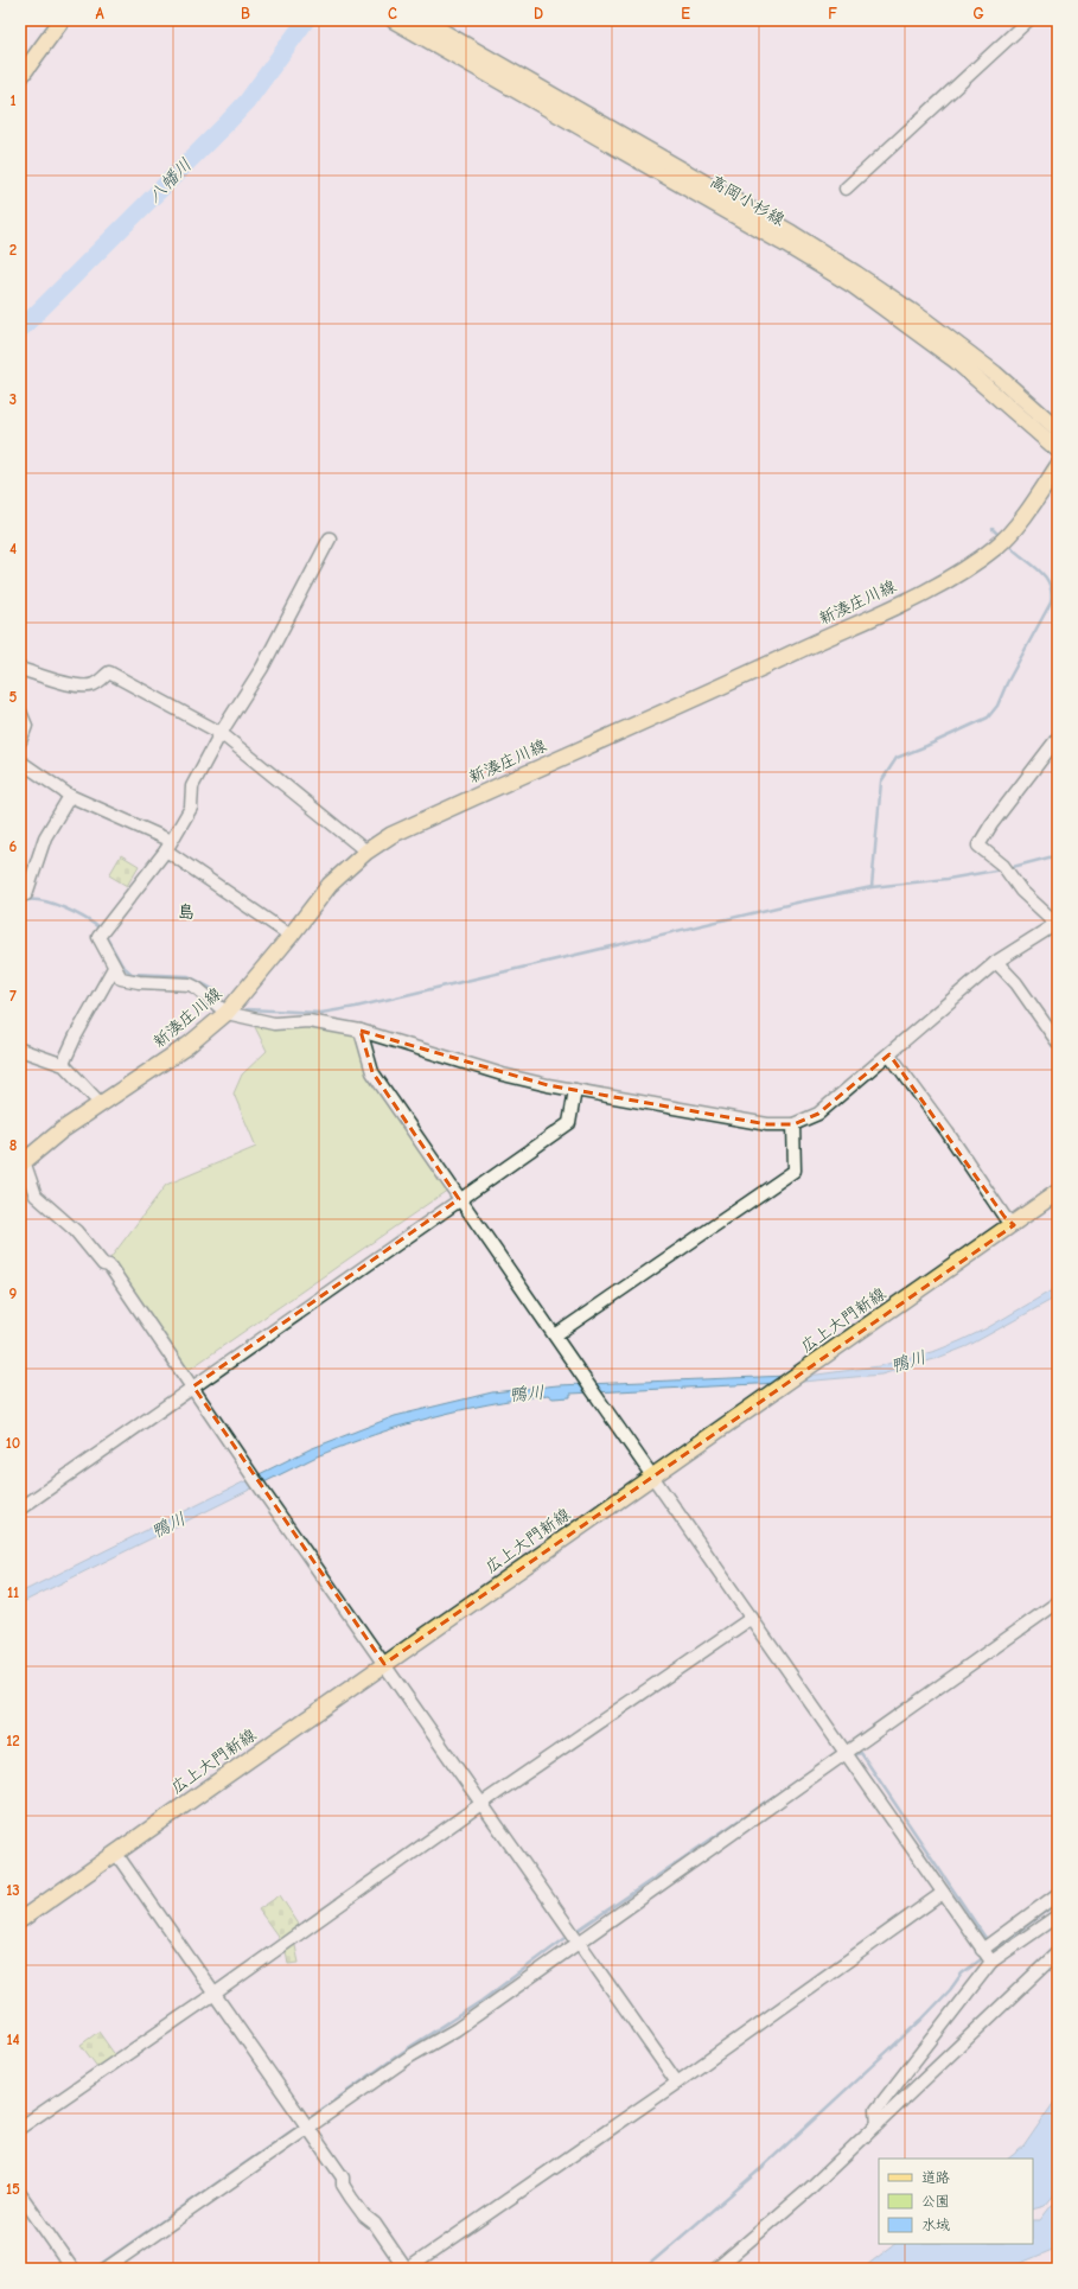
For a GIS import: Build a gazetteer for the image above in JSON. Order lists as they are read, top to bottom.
{
  "streets": {
    "main road": ["高岡小杉線", "新湊庄川線", "広上大門新線"]
  },
  "districts": ["島"],
  "water": ["八幡川", "鴨川"],
  "legend": ["道路", "公園", "水域"],
  "grid": {
    "columns": [
      "A",
      "B",
      "C",
      "D",
      "E",
      "F",
      "G"
    ],
    "rows": [
      "1",
      "2",
      "3",
      "4",
      "5",
      "6",
      "7",
      "8",
      "9",
      "10",
      "11",
      "12",
      "13",
      "14",
      "15"
    ]
  }
}
